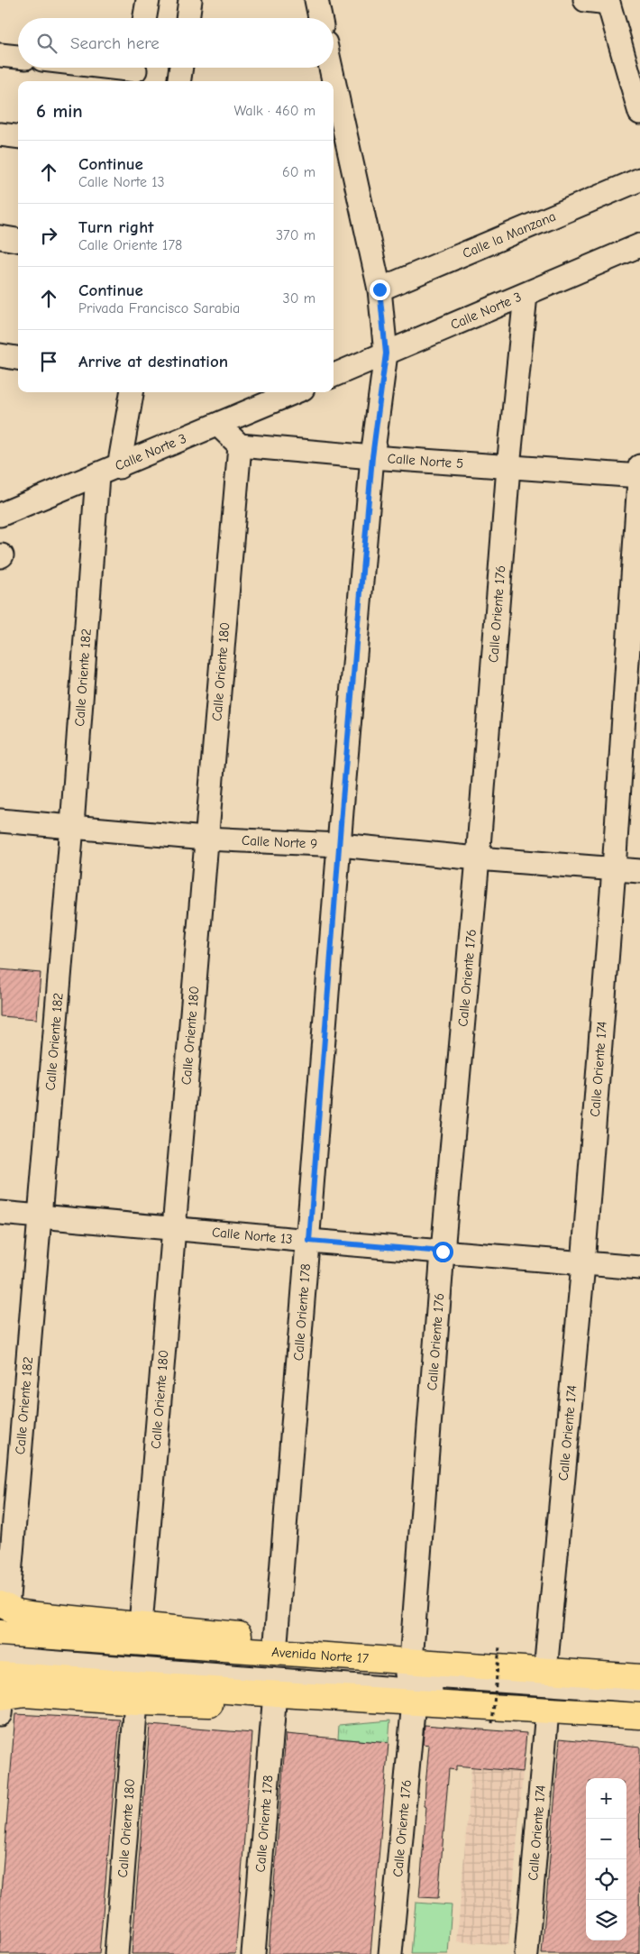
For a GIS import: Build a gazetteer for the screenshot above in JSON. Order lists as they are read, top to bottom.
{
  "streets": {
    "main road": ["Avenida Norte 17"],
    "street": [
      "Calle la Manzana",
      "Calle Norte 3",
      "Calle Norte 5",
      "Calle Oriente 176",
      "Calle Oriente 180",
      "Calle Oriente 182",
      "Calle Norte 9",
      "Calle Oriente 174",
      "Calle Norte 13",
      "Calle Oriente 178"
    ]
  },
  "crossings": [
    ["Calle la Manzana", "Calle Oriente 178"],
    ["Calle Norte 3", "Calle Oriente 176"],
    ["Calle Norte 3", "Calle Oriente 182"],
    ["Calle Norte 3", "Calle Oriente 178"],
    ["Calle Norte 5", "Calle Oriente 176"],
    ["Calle Norte 5", "Calle Oriente 180"],
    ["Calle Norte 5", "Calle Oriente 174"],
    ["Calle Norte 5", "Calle Oriente 178"],
    ["Calle Oriente 176", "Calle Norte 9"],
    ["Calle Oriente 176", "Calle Norte 13"],
    ["Calle Oriente 176", "Avenida Norte 17"],
    ["Calle Oriente 180", "Calle Norte 9"],
    ["Calle Oriente 180", "Calle Norte 13"],
    ["Calle Oriente 182", "Calle Norte 9"],
    ["Calle Oriente 182", "Calle Norte 13"],
    ["Calle Norte 9", "Calle Oriente 174"],
    ["Calle Norte 9", "Calle Oriente 178"],
    ["Calle Oriente 174", "Calle Norte 13"],
    ["Calle Oriente 174", "Avenida Norte 17"],
    ["Calle Norte 13", "Calle Oriente 178"],
    ["Calle Oriente 178", "Avenida Norte 17"]
  ],
  "page": {
    "search": "Search here",
    "heading": ["6 min", "Walk · 460 m"],
    "list": [
      ["Continue", "Calle Norte 13", "60 m"],
      ["Turn right", "Calle Oriente 178", "370 m"],
      ["Continue", "Privada Francisco Sarabia", "30 m"],
      "Arrive at destination"
    ],
    "map_buttons": ["+", "−"]
  }
}
